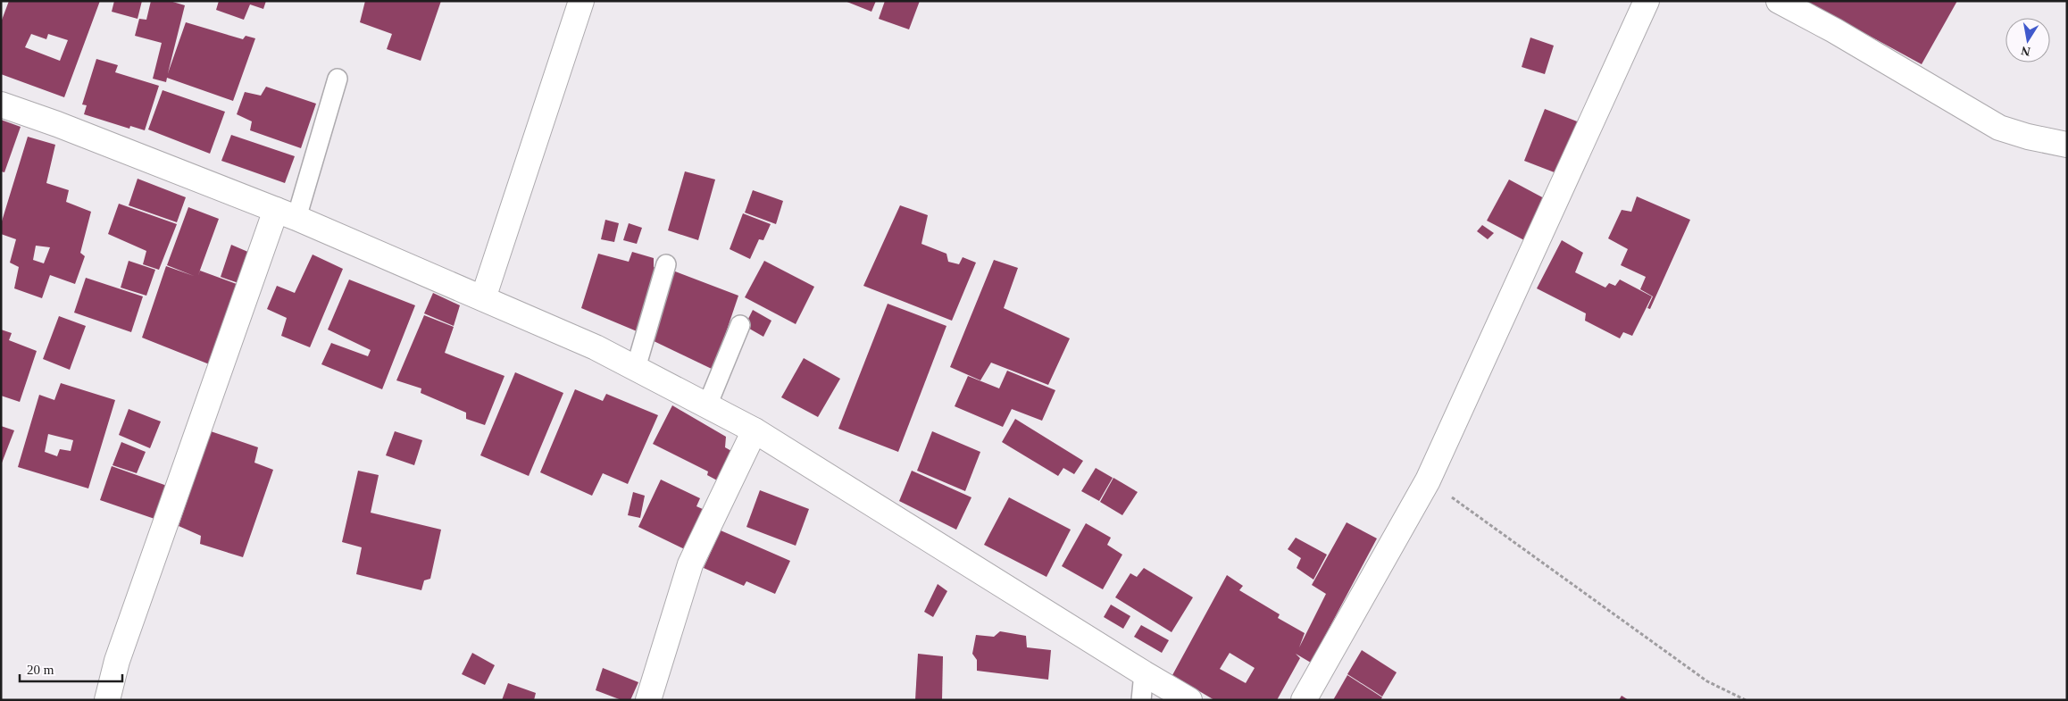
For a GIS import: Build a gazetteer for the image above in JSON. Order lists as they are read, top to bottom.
{
  "scale_bar": "20 m",
  "north": "bottom"
}
